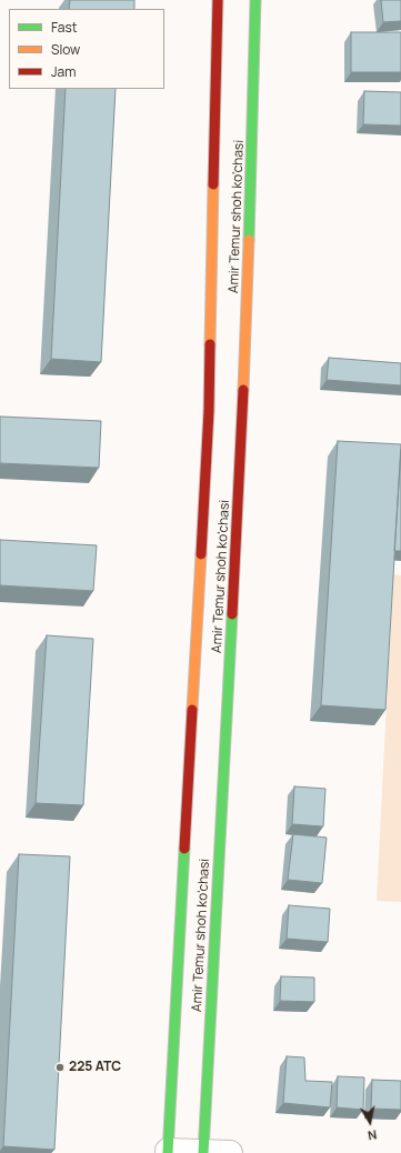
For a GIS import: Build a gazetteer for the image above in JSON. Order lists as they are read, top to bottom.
{
  "streets": {
    "main road": ["Amir Temur shoh ko'chasi"]
  },
  "places": ["225 АТС"],
  "legend": ["Fast", "Slow", "Jam"],
  "north": "bottom"
}
